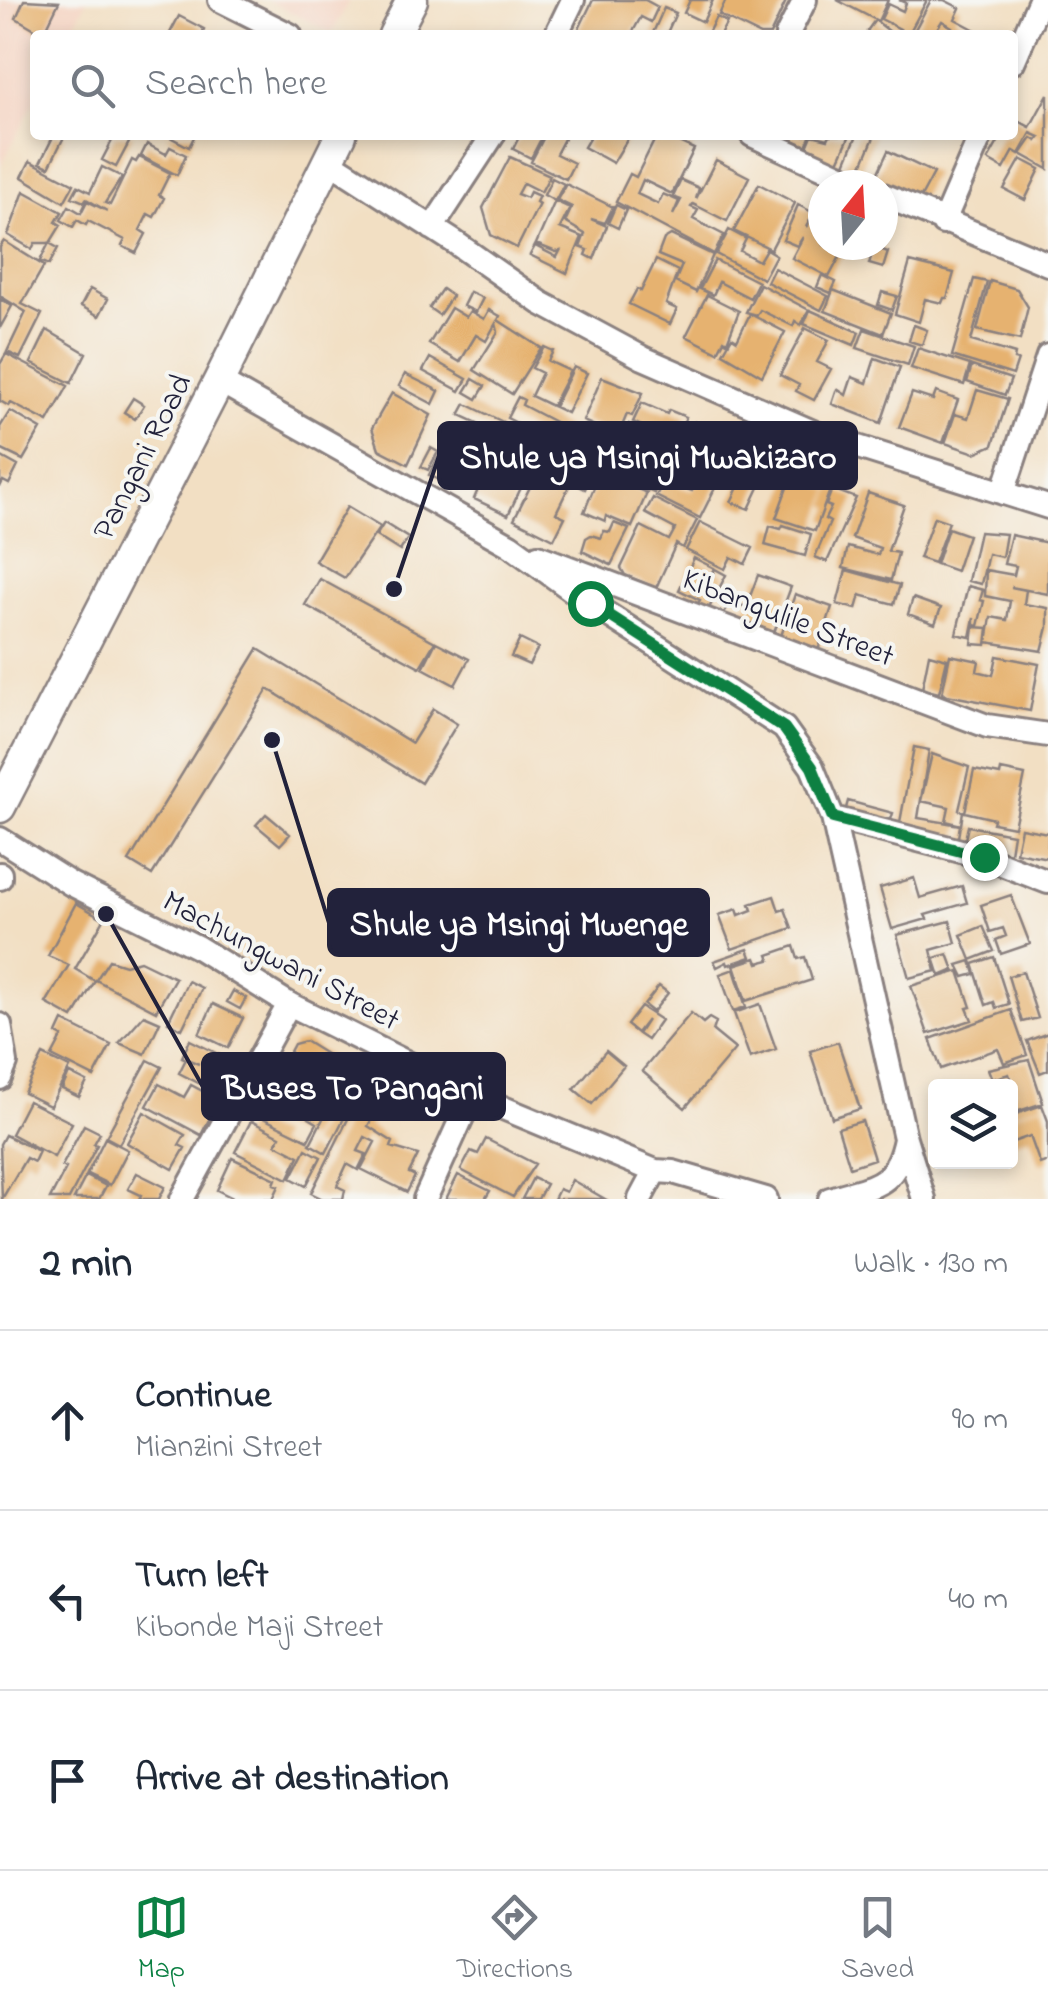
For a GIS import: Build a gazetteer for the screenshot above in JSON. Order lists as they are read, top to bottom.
{
  "streets": {
    "main road": ["Pangani Road"],
    "street": ["Kibangulile Street", "Machungwani Street"]
  },
  "places": ["Shule ya Msingi Mwakizaro", "Shule ya Msingi Mwenge", "Buses To Pangani"],
  "north": "top",
  "page": {
    "search": "Search here",
    "heading": ["2 min", "Walk · 130 m"],
    "list": [
      ["Continue", "Mianzini Street", "90 m"],
      ["Turn left", "Kibonde Maji Street", "40 m"],
      "Arrive at destination"
    ],
    "nav": ["Map", "Directions", "Saved"]
  }
}
